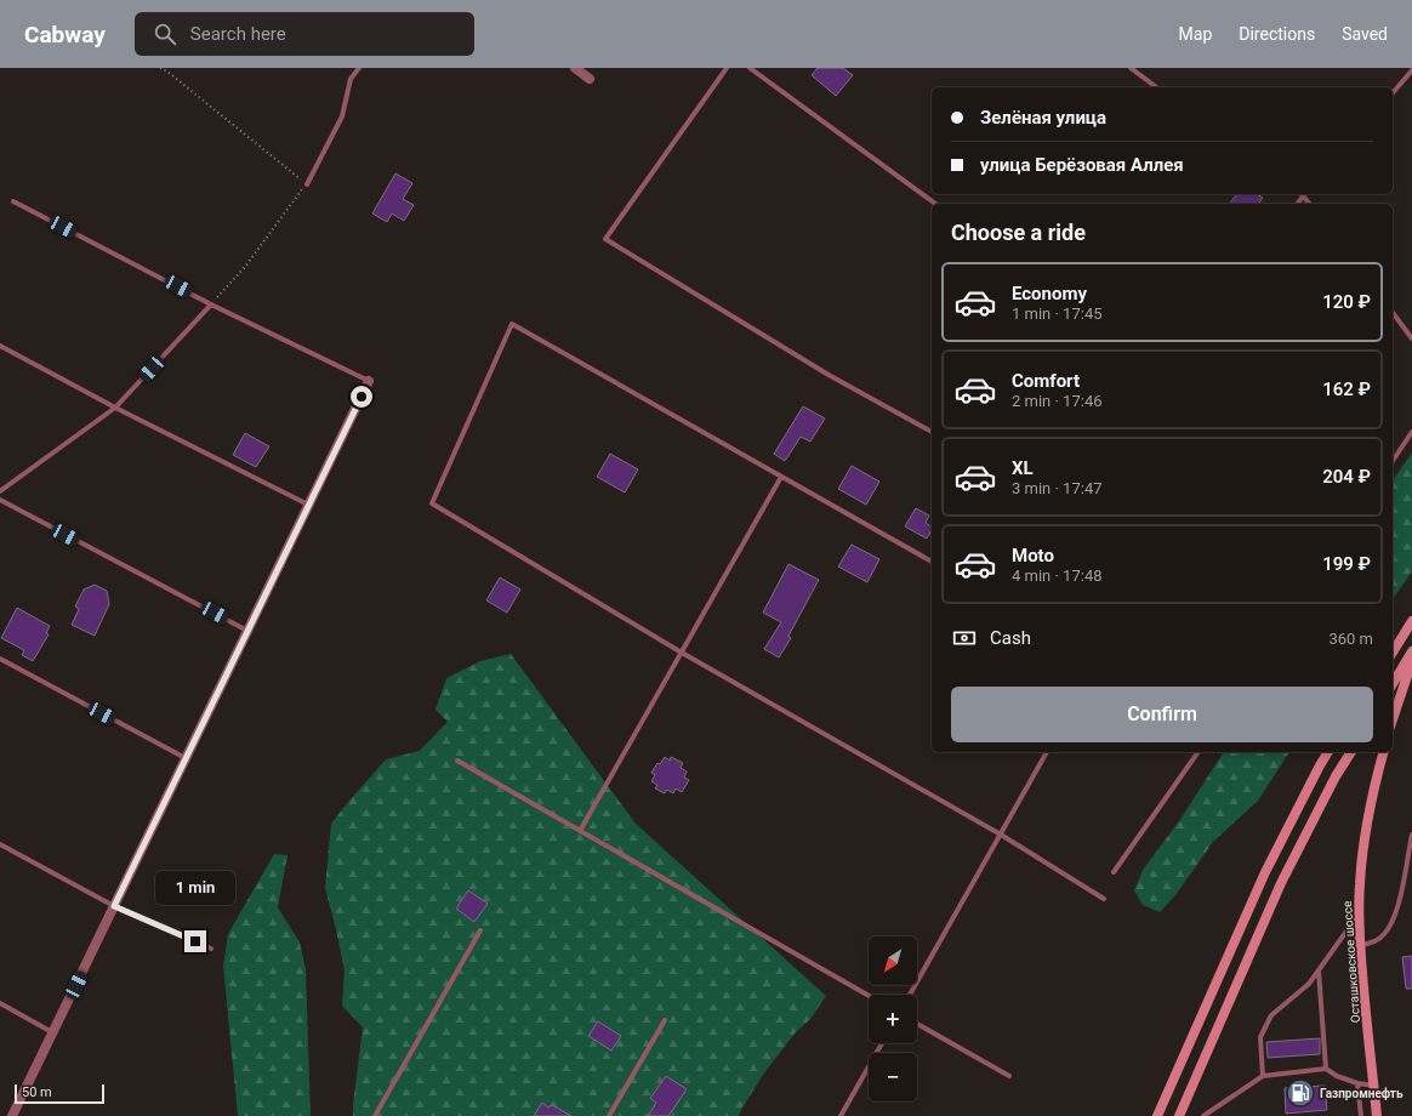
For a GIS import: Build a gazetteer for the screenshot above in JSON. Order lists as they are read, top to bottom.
{
  "streets": {
    "main road": ["Осташковское шоссе"]
  },
  "places": {
    "fuel station": ["Газпромнефть"]
  },
  "scale_bar": "50 m",
  "north": "bottom left",
  "page": {
    "header": "Cabway",
    "search": "Search here",
    "nav": ["Map", "Directions", "Saved"],
    "banner": ["Зелёная улица", "улица Берёзовая Аллея"],
    "heading": "Choose a ride",
    "list": [
      {
        "name": "Economy",
        "note": "1 min · 17:45",
        "value": "120 ₽"
      },
      {
        "name": "Comfort",
        "note": "2 min · 17:46",
        "value": "162 ₽"
      },
      {
        "name": "XL",
        "note": "3 min · 17:47",
        "value": "204 ₽"
      },
      {
        "name": "Moto",
        "note": "4 min · 17:48",
        "value": "199 ₽"
      }
    ],
    "pay": ["Cash", "360 m"],
    "buttons": "Confirm",
    "bubble": "1 min",
    "map_buttons": ["+", "−"],
    "scale": "50 m"
  }
}
